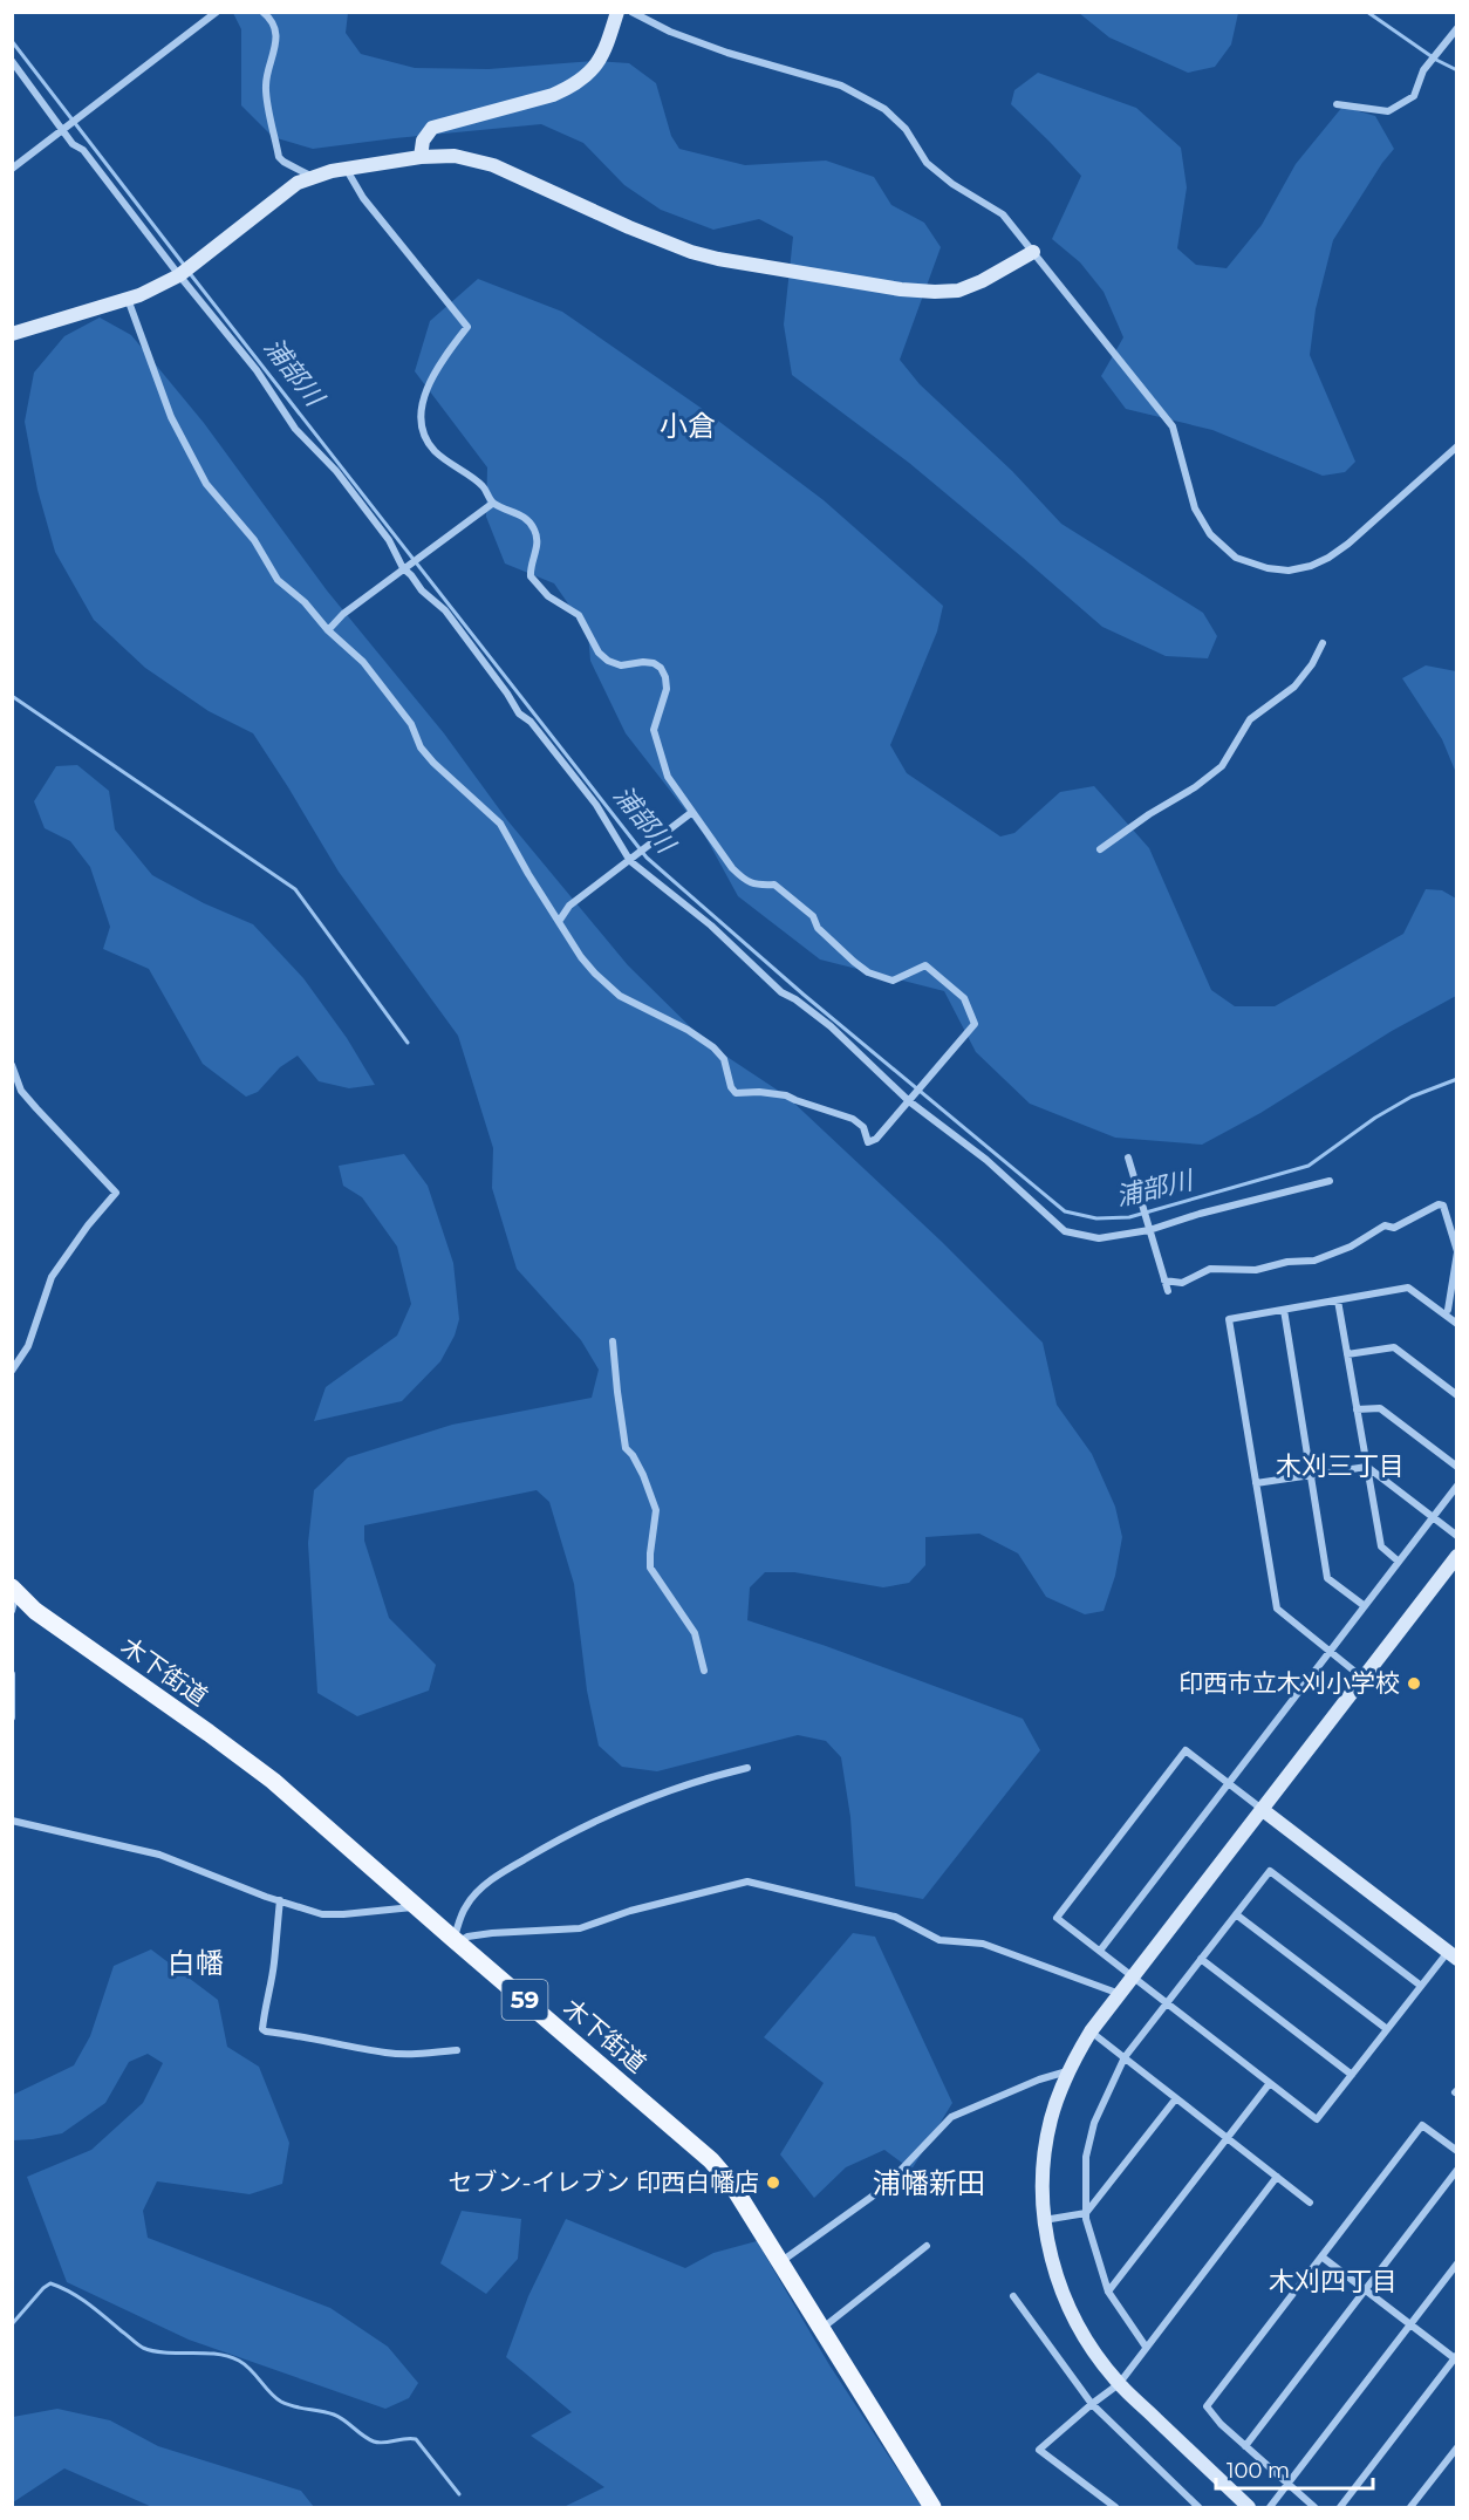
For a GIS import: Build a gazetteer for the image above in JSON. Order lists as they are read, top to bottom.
{
  "streets": {
    "main road": ["木下街道", "59"]
  },
  "districts": [
    "小倉",
    "木刈三丁目",
    "白幡",
    "浦幡新田",
    "木刈四丁目"
  ],
  "water": ["浦部川"],
  "places": ["印西市立木刈小学校", "セブン-イレブン 印西白幡店"],
  "scale_bar": "100 m"
}
